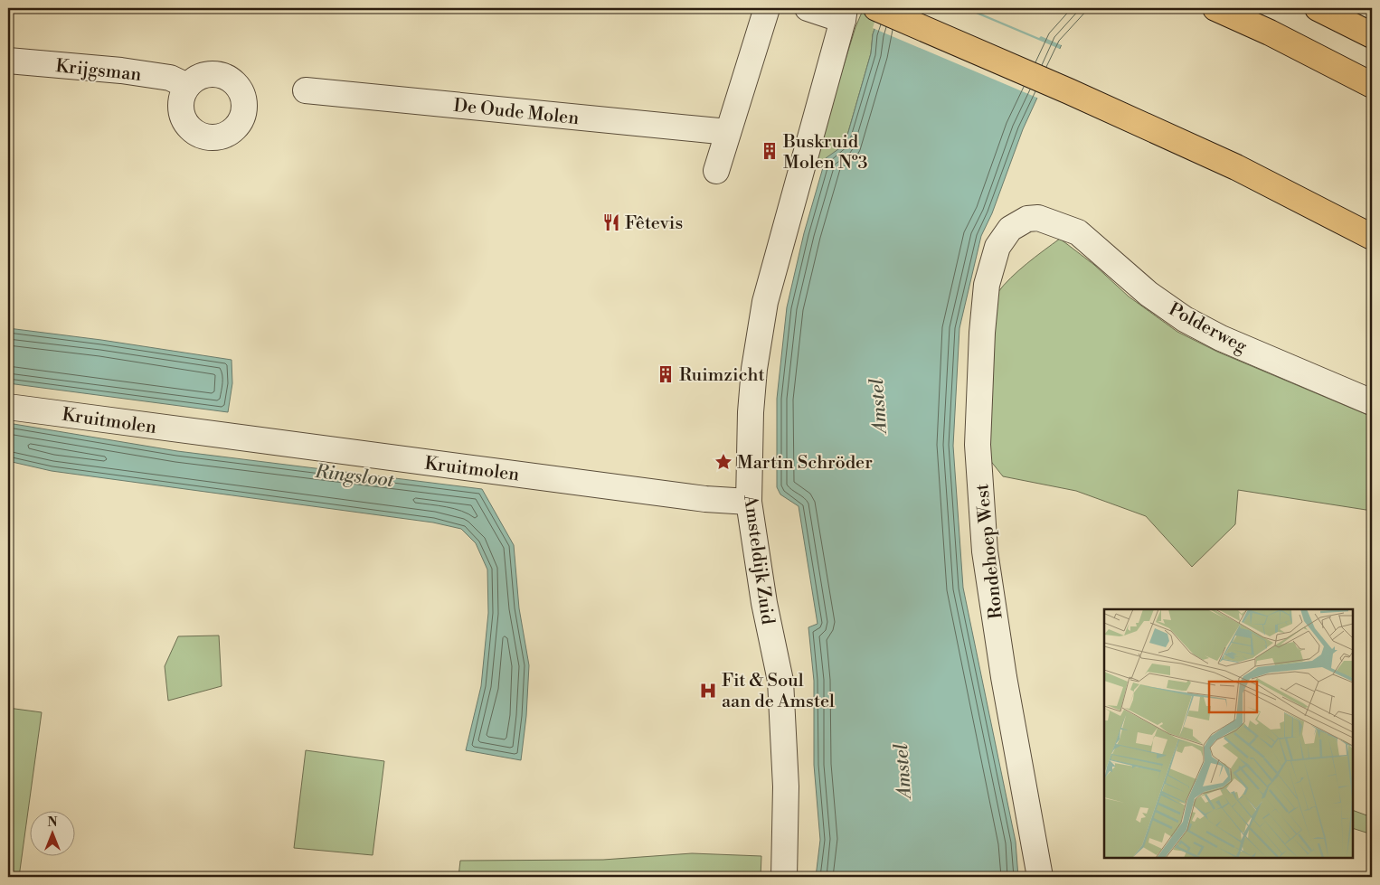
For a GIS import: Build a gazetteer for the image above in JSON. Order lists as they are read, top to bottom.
{
  "streets": {
    "street": [
      "Krijgsman",
      "De Oude Molen",
      "Polderweg",
      "Kruitmolen",
      "Rondehoep West",
      "Amsteldijk Zuid"
    ]
  },
  "crossings": [
    ["Polderweg", "Rondehoep West"],
    ["Kruitmolen", "Amsteldijk Zuid"]
  ],
  "water": ["Amstel", "Ringsloot"],
  "places": {
    "building": ["Buskruid Molen №3", "Ruimzicht"],
    "restaurant": ["Fêtevis"],
    "place": ["Martin Schröder"],
    "hospital": ["Fit & Soul aan de Amstel"]
  },
  "north": "top"
}
